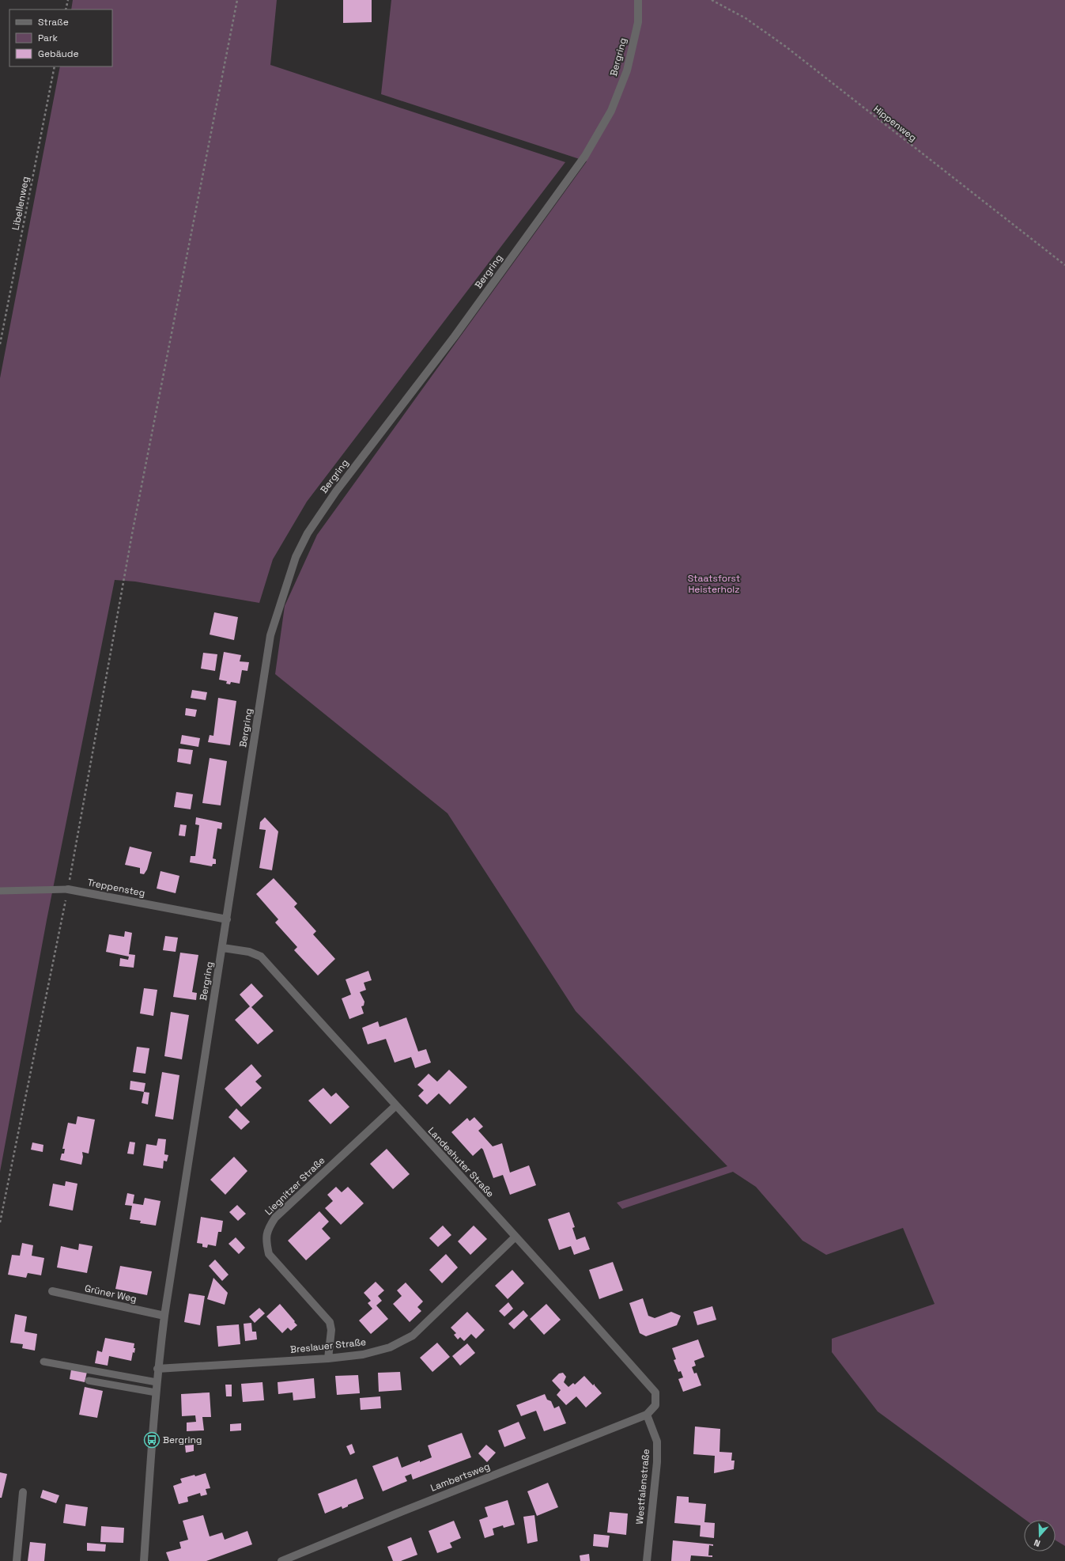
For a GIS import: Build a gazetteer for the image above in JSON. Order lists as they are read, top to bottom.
{
  "streets": {
    "street": [
      "Bergring",
      "Treppensteg",
      "Landeshuter Straße",
      "Liegnitzer Straße",
      "Grüner Weg",
      "Breslauer Straße",
      "Lambertsweg",
      "Westfalenstraße"
    ],
    "path": ["Hippenweg", "Libellenweg"]
  },
  "crossings": [
    ["Bergring", "Treppensteg"],
    ["Bergring", "Landeshuter Straße"],
    ["Bergring", "Grüner Weg"],
    ["Bergring", "Breslauer Straße"],
    ["Landeshuter Straße", "Liegnitzer Straße"],
    ["Landeshuter Straße", "Breslauer Straße"],
    ["Landeshuter Straße", "Lambertsweg"],
    ["Landeshuter Straße", "Westfalenstraße"],
    ["Liegnitzer Straße", "Breslauer Straße"],
    ["Lambertsweg", "Westfalenstraße"]
  ],
  "parks": ["Staatsforst Heisterholz"],
  "places": {
    "bus stop": ["Bergring"]
  },
  "legend": ["Straße", "Park", "Gebäude"],
  "north": "bottom"
}
